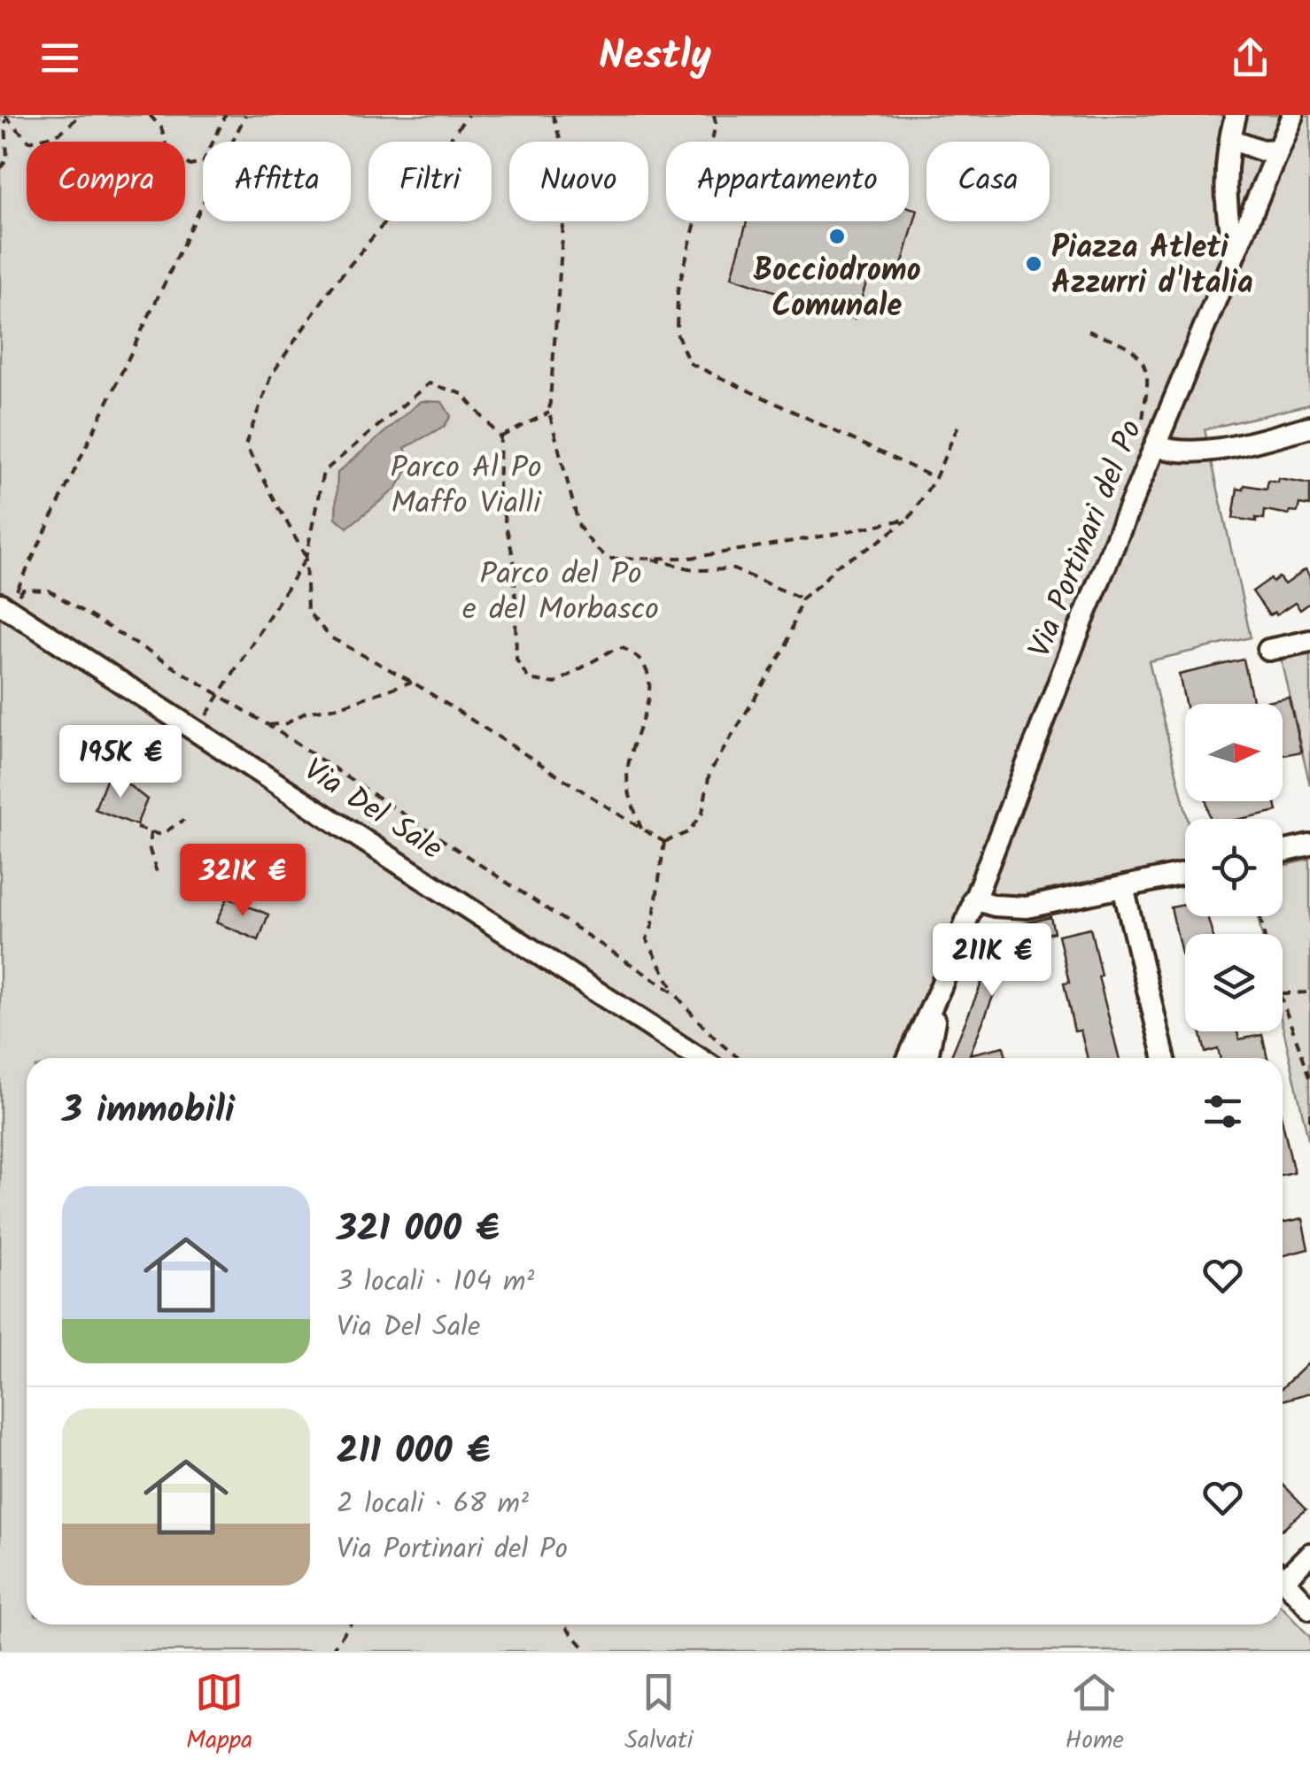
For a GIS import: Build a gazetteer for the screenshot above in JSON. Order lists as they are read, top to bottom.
{
  "streets": {
    "street": ["Via Portinari del Po", "Via Del Sale"]
  },
  "parks": ["Parco Al Po Maffo Vialli", "Parco del Po e del Morbasco"],
  "places": ["Bocciodromo Comunale", "Piazza Atleti Azzurri d'Italia"],
  "north": "right",
  "page": {
    "header": "Nestly",
    "chip": [
      "Compra",
      "Affitta",
      "Filtri",
      "Nuovo",
      "Appartamento",
      "Casa"
    ],
    "price": ["195K €", "321K €", "211K €"],
    "heading": "3 immobili",
    "list": [
      {
        "name": "321 000 €",
        "note": "3 locali · 104 m² · Via Del Sale"
      },
      {
        "name": "211 000 €",
        "note": "2 locali · 68 m² · Via Portinari del Po"
      }
    ],
    "tabs": ["Mappa", "Salvati", "Home"]
  }
}
